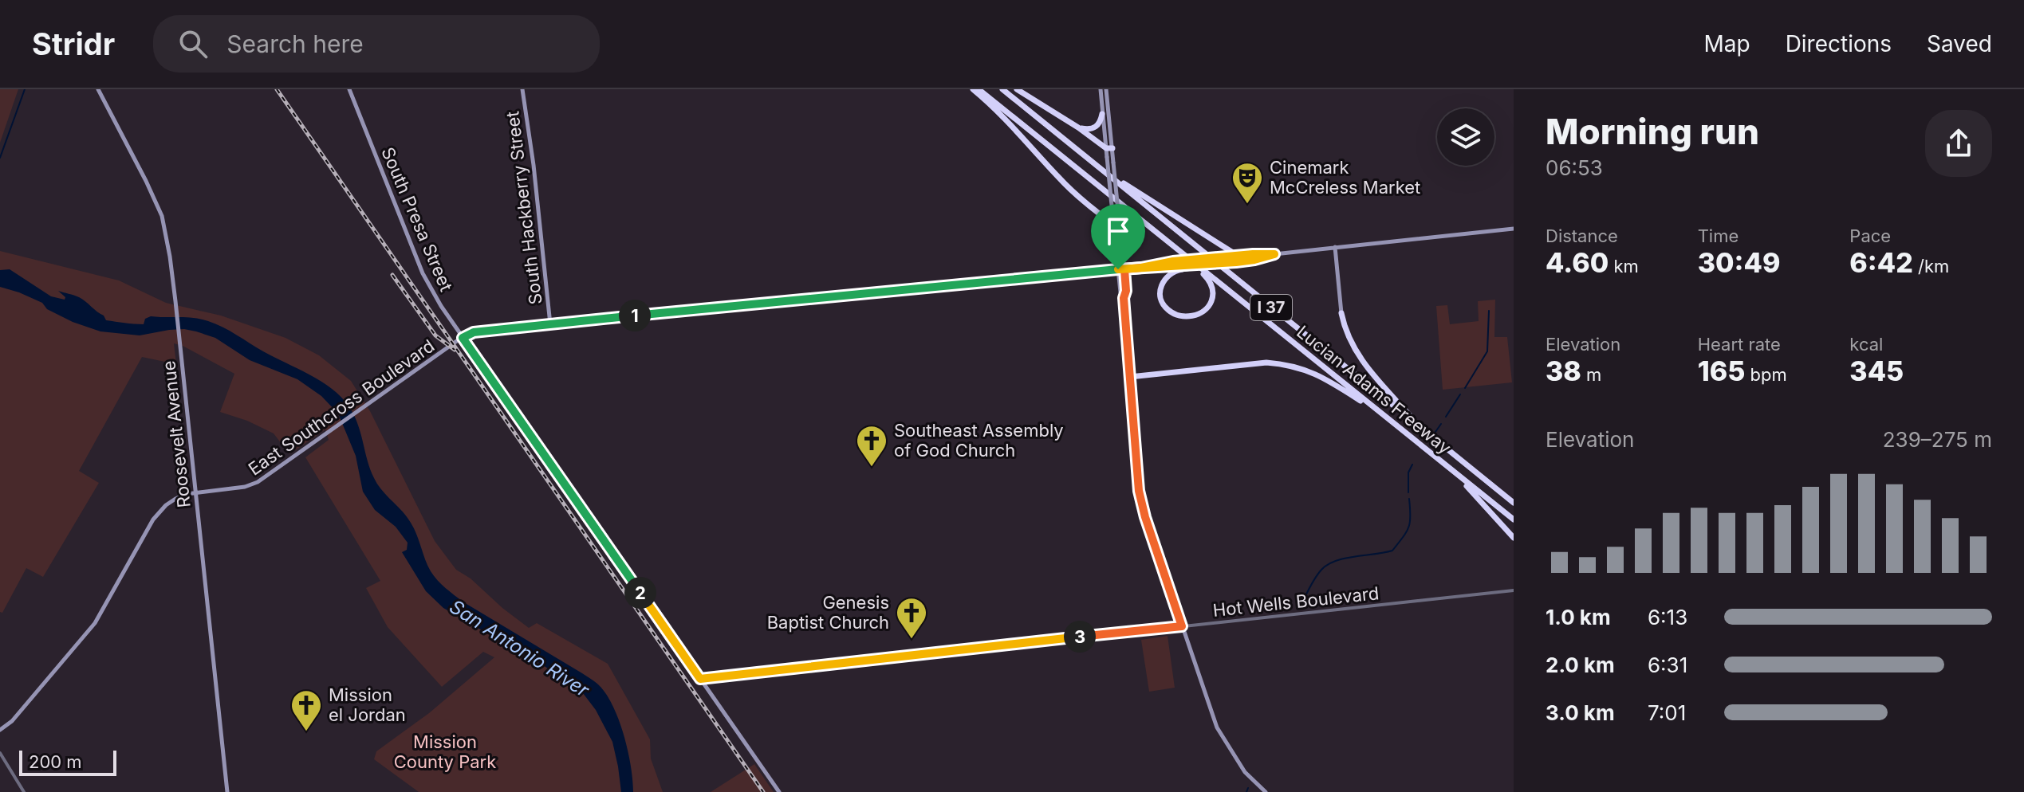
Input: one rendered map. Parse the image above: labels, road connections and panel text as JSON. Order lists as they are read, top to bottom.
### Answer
{
  "streets": {
    "highway": ["I 37", "Lucian Adams Freeway"],
    "main road": [
      "South Hackberry Street",
      "South Presa Street",
      "East Southcross Boulevard",
      "Roosevelt Avenue"
    ],
    "street": ["Hot Wells Boulevard"]
  },
  "crossings": [
    ["South Hackberry Street", "East Southcross Boulevard"],
    ["South Presa Street", "East Southcross Boulevard"],
    ["South Presa Street", "Hot Wells Boulevard"],
    ["East Southcross Boulevard", "Roosevelt Avenue"]
  ],
  "water": ["San Antonio River"],
  "parks": ["Mission County Park"],
  "places": {
    "theatre": ["Cinemark McCreless Market"],
    "church": ["Southeast Assembly of God Church", "Genesis Baptist Church", "Mission el Jordan"]
  },
  "scale_bar": "200 m",
  "page": {
    "header": "Stridr",
    "search": "Search here",
    "nav": ["Map", "Directions", "Saved"],
    "heading": ["Morning run", "06:53"],
    "stats": [
      ["Distance", "4.60 km"],
      ["Time", "30:49"],
      ["Pace", "6:42 /km"],
      ["Elevation", "38 m"],
      ["Heart rate", "165 bpm"],
      ["kcal", "345"]
    ],
    "pins": ["1", "2", "3"],
    "chart": ["Elevation", "239–275 m"],
    "list": [
      {
        "name": "1.0 km",
        "note": "6:13"
      },
      {
        "name": "2.0 km",
        "note": "6:31"
      },
      {
        "name": "3.0 km",
        "note": "7:01"
      }
    ],
    "scale": "200 m"
  }
}
